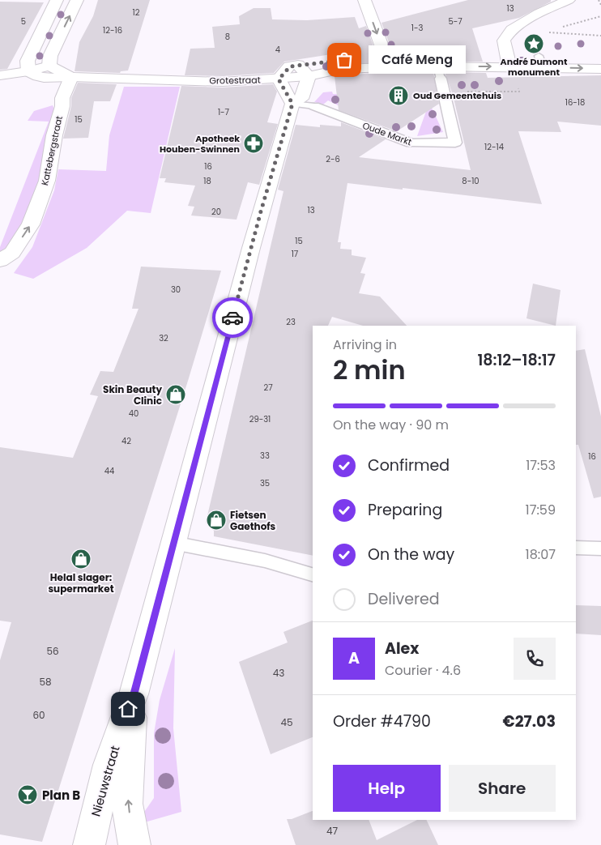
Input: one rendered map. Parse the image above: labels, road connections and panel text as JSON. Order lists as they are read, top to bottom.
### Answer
{
  "streets": {
    "street": [
      "Grotestraat",
      "Oude Markt",
      "Kattebergstraat",
      "Nieuwstraat"
    ]
  },
  "crossings": [
    ["Grotestraat", "Kattebergstraat"],
    ["Grotestraat", "Nieuwstraat"],
    ["Oude Markt", "Nieuwstraat"]
  ],
  "one_way": ["Kattebergstraat"],
  "places": {
    "place": ["André Dumont monument"],
    "other": ["Café Meng"],
    "building": ["Oud Gemeentehuis"],
    "pharmacy": ["Apotheek Houben-Swinnen"],
    "shop": ["Skin Beauty Clinic", "Fietsen Gaethofs", "Helal slager: supermarket"],
    "bar": ["Plan B"]
  },
  "house_numbers": [
    "13",
    "12",
    "5",
    "5-7",
    "1-3",
    "12-16",
    "8",
    "4",
    "16-18",
    "1-7",
    "15",
    "12-14",
    "2-6",
    "16",
    "18",
    "8-10",
    "13",
    "20",
    "15",
    "17",
    "30",
    "23",
    "32",
    "27",
    "40",
    "29-31",
    "42",
    "33",
    "16",
    "44",
    "35",
    "56",
    "43",
    "58",
    "60",
    "45",
    "47"
  ],
  "page": {
    "bubble": "Café Meng",
    "heading": ["2 min", "Arriving in", "18:12–18:17"],
    "panel": [
      "Alex",
      "Courier · 4.6",
      "Order #4790",
      "€27.03"
    ],
    "bar": "On the way · 90 m",
    "list": [
      ["Confirmed", "17:53"],
      ["Preparing", "17:59"],
      ["On the way", "18:07"],
      "Delivered"
    ],
    "round": "A",
    "buttons": ["Help", "Share"]
  }
}
